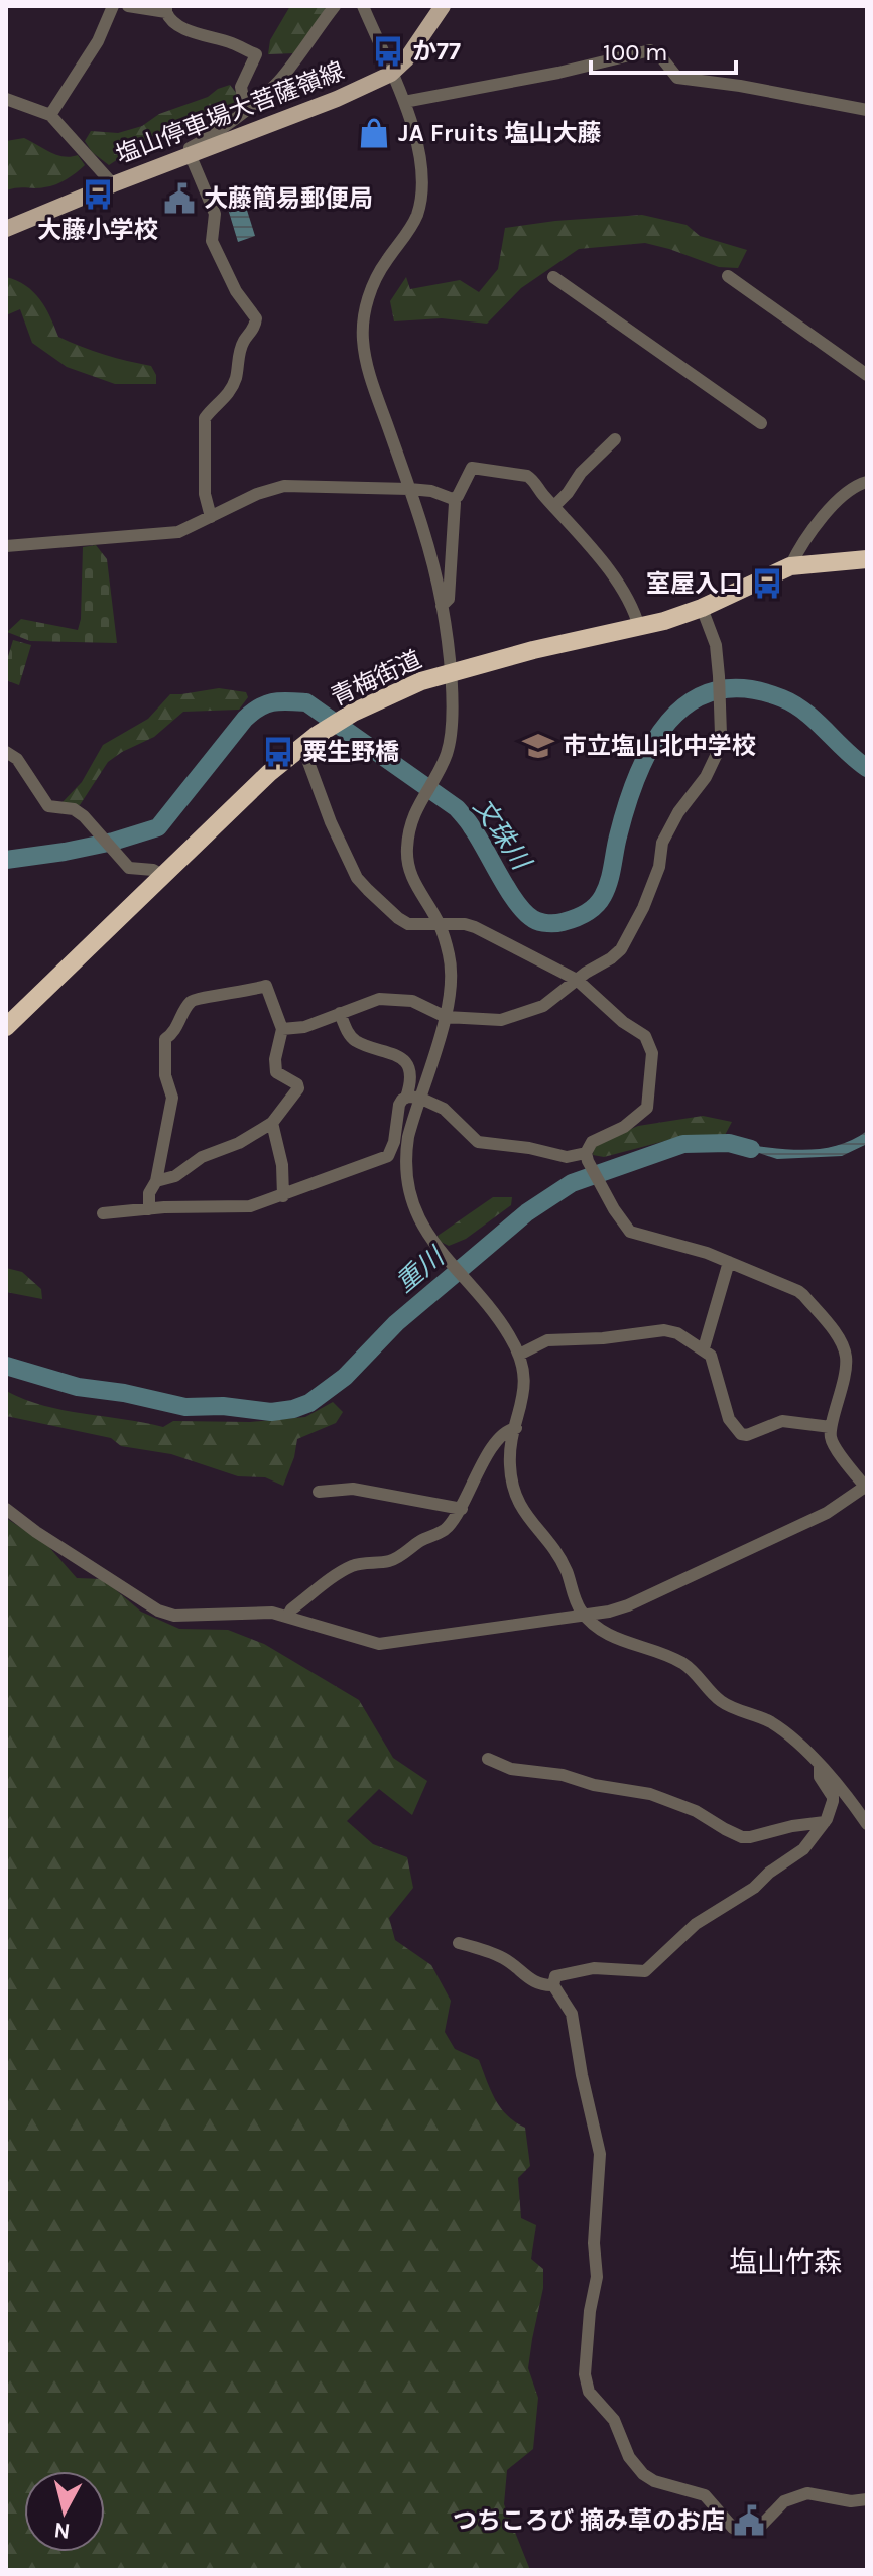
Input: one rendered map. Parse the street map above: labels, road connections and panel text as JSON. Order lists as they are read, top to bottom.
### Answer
{
  "streets": {
    "highway": ["青梅街道"],
    "main road": ["塩山停車場大菩薩嶺線"]
  },
  "districts": ["塩山竹森"],
  "water": ["文珠川", "重川"],
  "places": {
    "bus stop": [
      "か77",
      "大藤小学校",
      "室屋入口",
      "粟生野橋"
    ],
    "shop": ["JA Fruits 塩山大藤"],
    "public building": ["大藤簡易郵便局", "つちころび 摘み草のお店"],
    "school or university": ["市立塩山北中学校"]
  },
  "scale_bar": "100 m",
  "north": "bottom"
}
